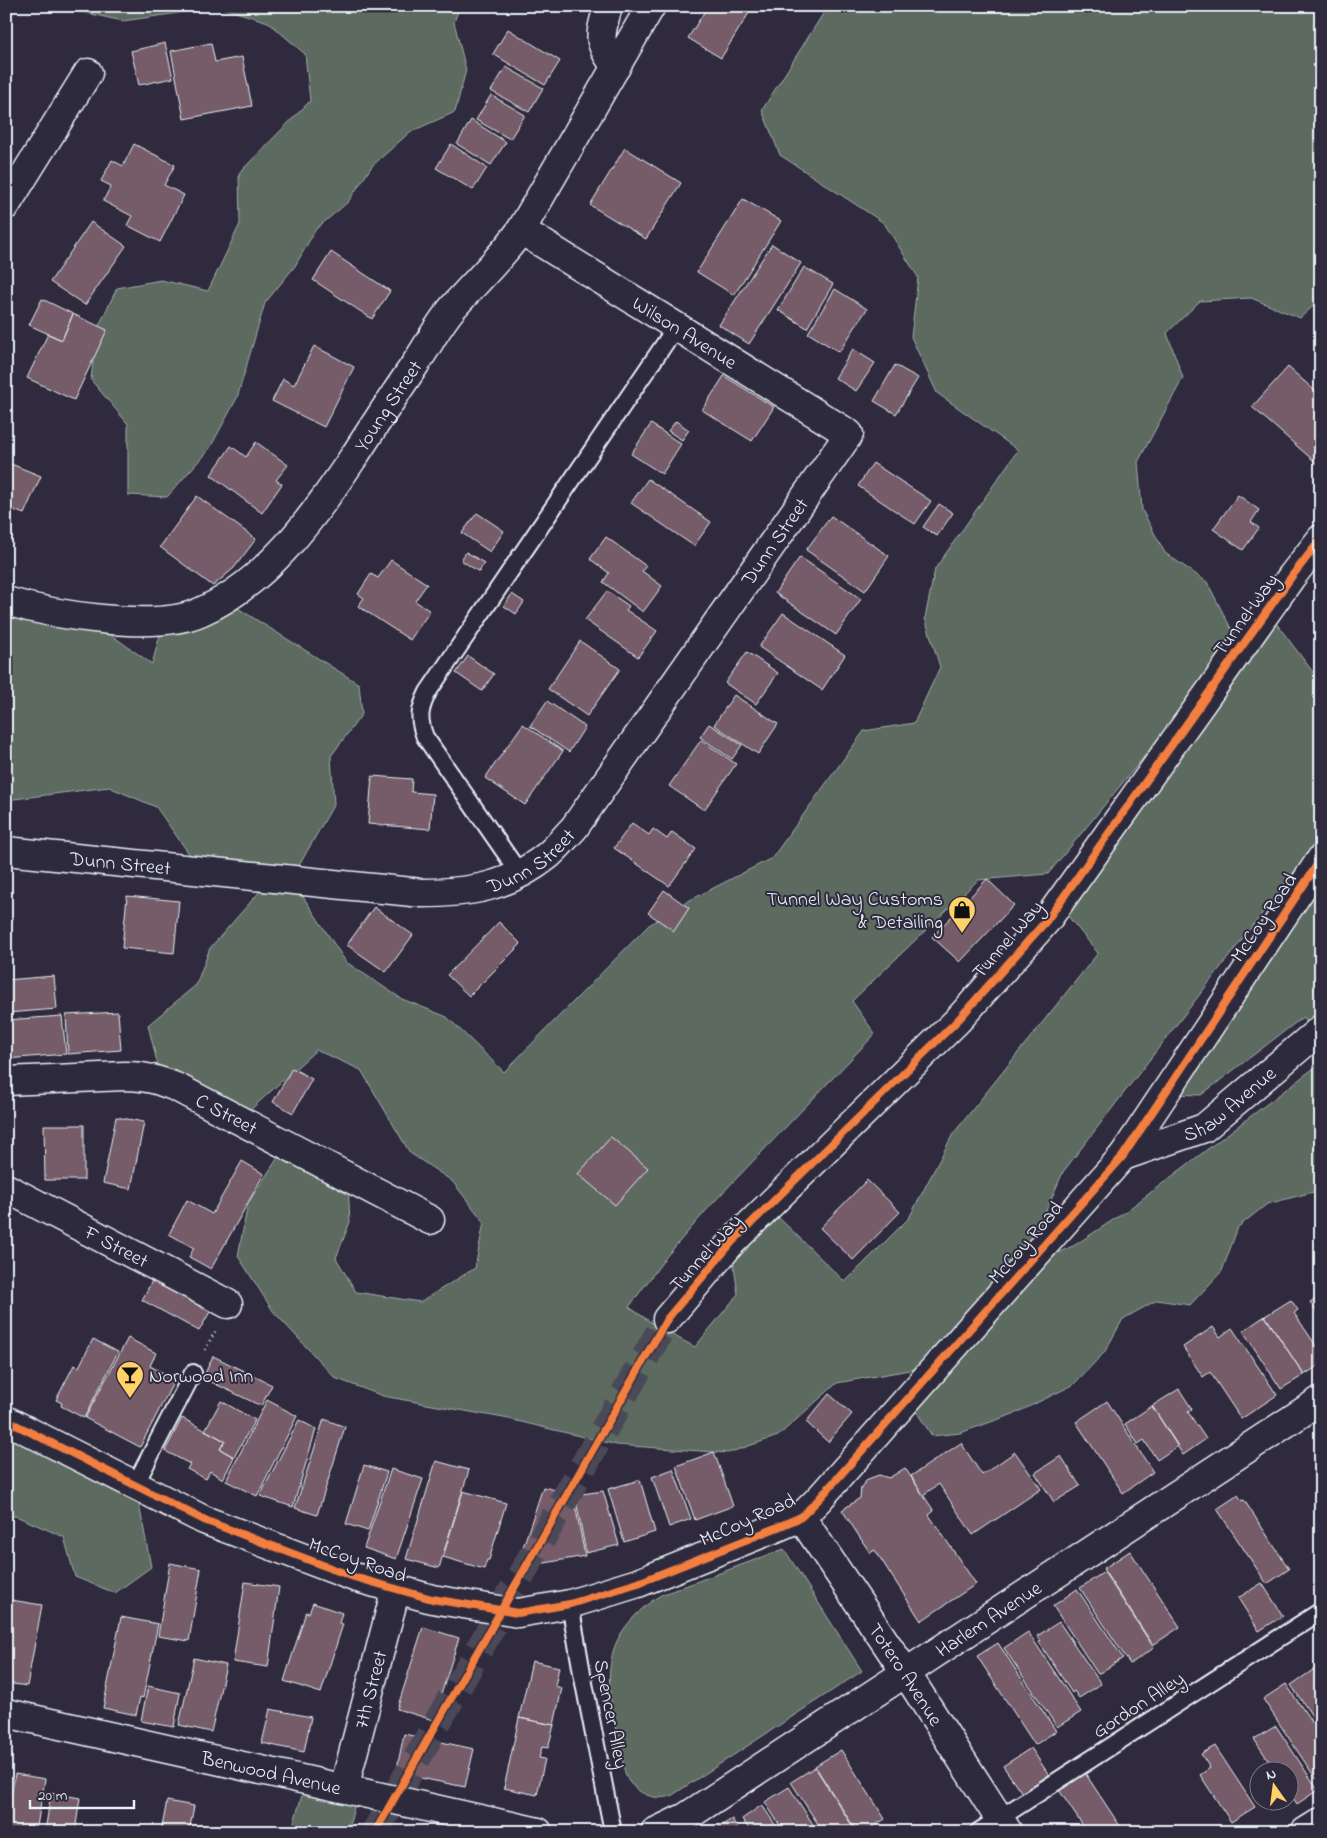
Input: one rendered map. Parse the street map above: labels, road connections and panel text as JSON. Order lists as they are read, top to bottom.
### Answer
{
  "streets": {
    "street": [
      "Wilson Avenue",
      "Young Street",
      "Dunn Street",
      "Tunnel Way",
      "McCoy Road",
      "Shaw Avenue",
      "C Street",
      "F Street",
      "Harlem Avenue",
      "Totero Avenue",
      "7th Street",
      "Benwood Avenue"
    ],
    "lane": ["Gordon Alley", "Spencer Alley"]
  },
  "crossings": [
    ["Wilson Avenue", "Young Street"],
    ["Wilson Avenue", "Dunn Street"],
    ["McCoy Road", "Shaw Avenue"],
    ["McCoy Road", "Totero Avenue"],
    ["McCoy Road", "7th Street"],
    ["McCoy Road", "Spencer Alley"],
    ["Harlem Avenue", "Totero Avenue"],
    ["Totero Avenue", "Gordon Alley"],
    ["7th Street", "Benwood Avenue"]
  ],
  "places": {
    "shop": ["Tunnel Way Customs & Detailing"],
    "bar": ["Norwood Inn"]
  },
  "scale_bar": "20 m",
  "north": "top"
}
